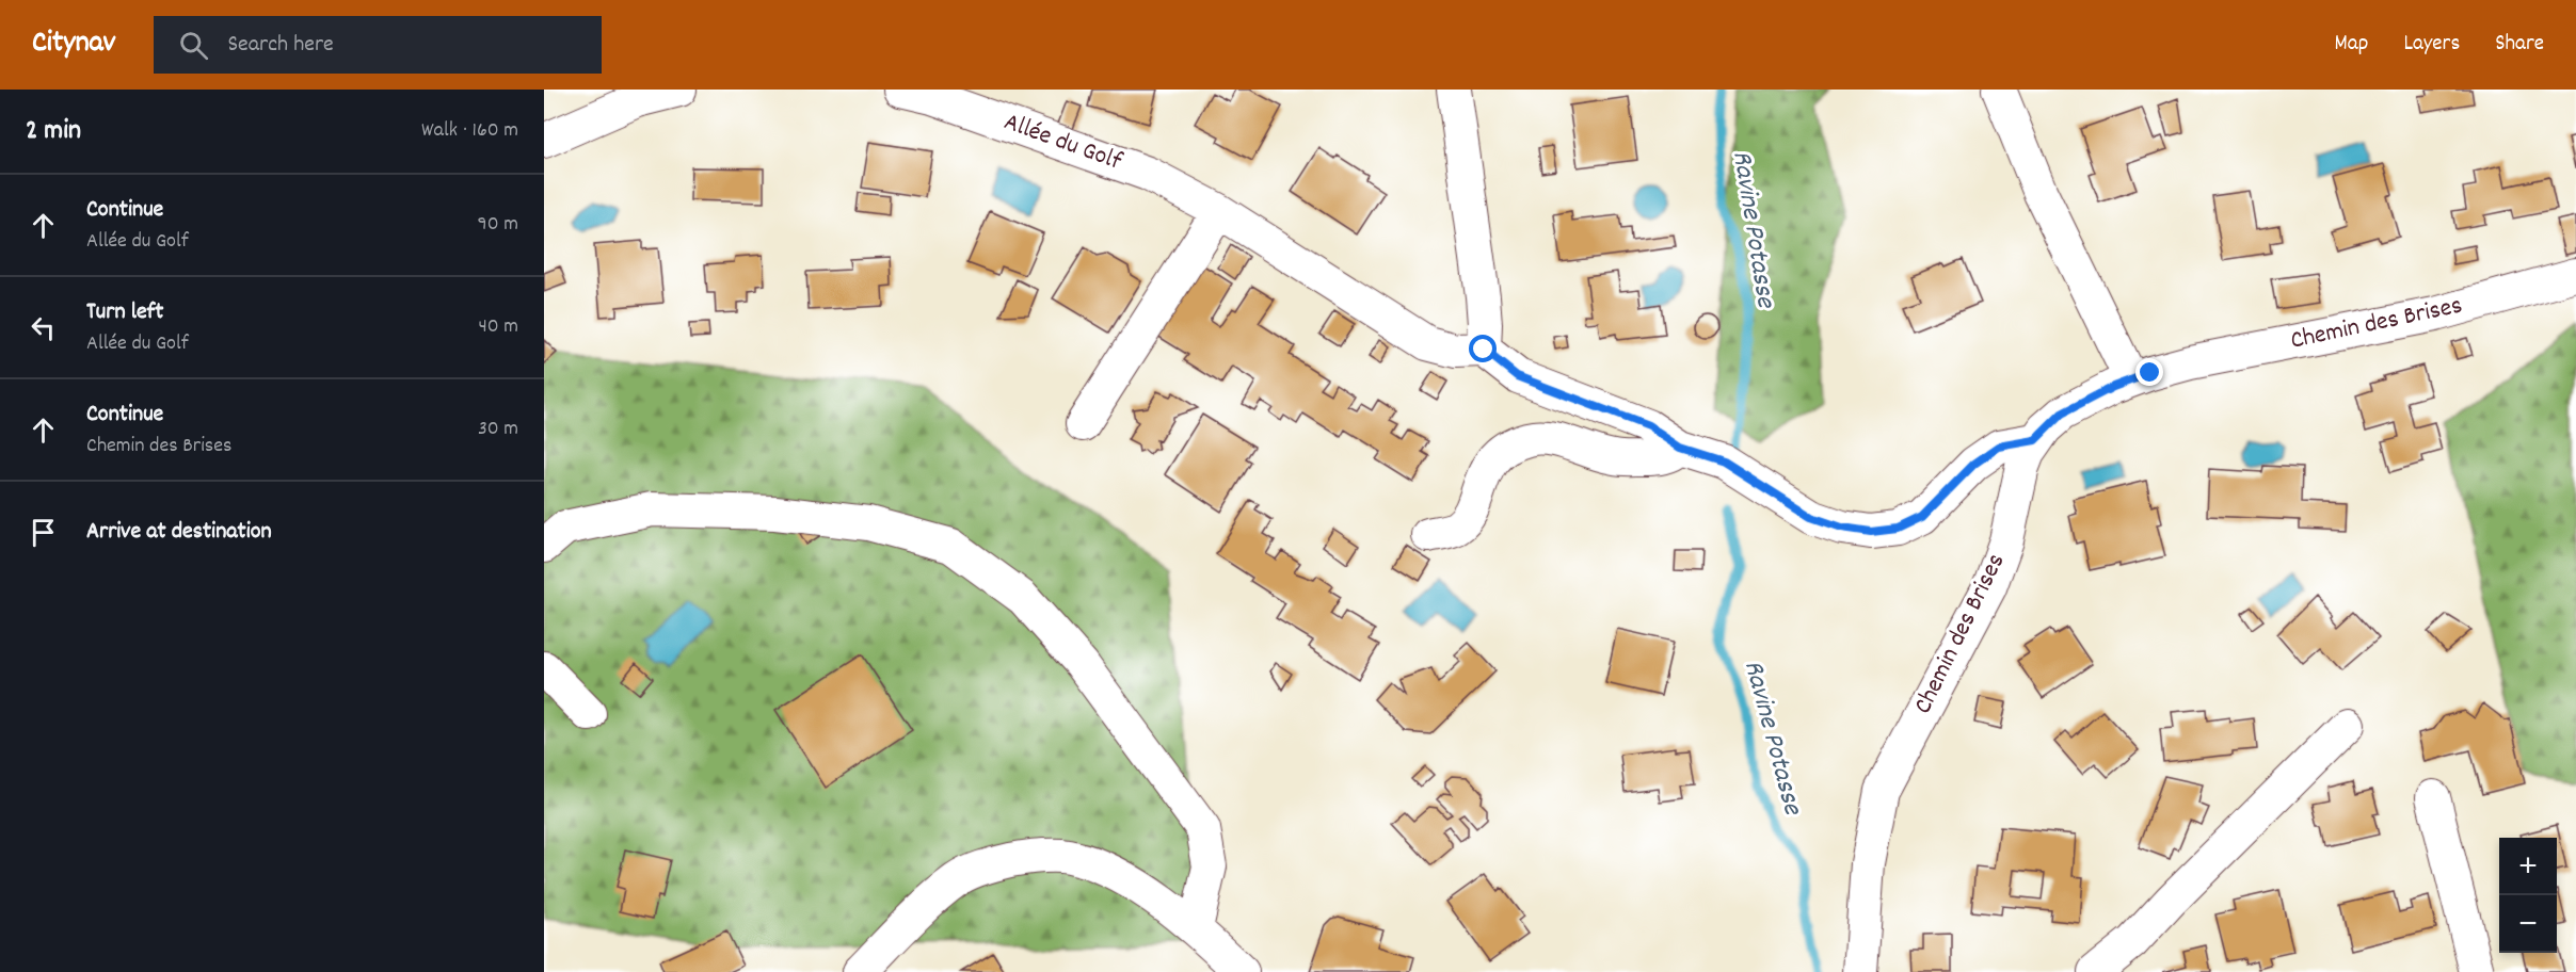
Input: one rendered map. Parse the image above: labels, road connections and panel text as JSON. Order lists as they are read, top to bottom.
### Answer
{
  "streets": {
    "street": ["Allée du Golf", "Chemin des Brises"]
  },
  "water": ["Ravine Potasse"],
  "page": {
    "header": "Citynav",
    "search": "Search here",
    "nav": ["Map", "Layers", "Share"],
    "heading": ["2 min", "Walk · 160 m"],
    "list": [
      ["Continue", "Allée du Golf", "90 m"],
      ["Turn left", "Allée du Golf", "40 m"],
      ["Continue", "Chemin des Brises", "30 m"],
      "Arrive at destination"
    ],
    "map_buttons": ["+", "−"]
  }
}
